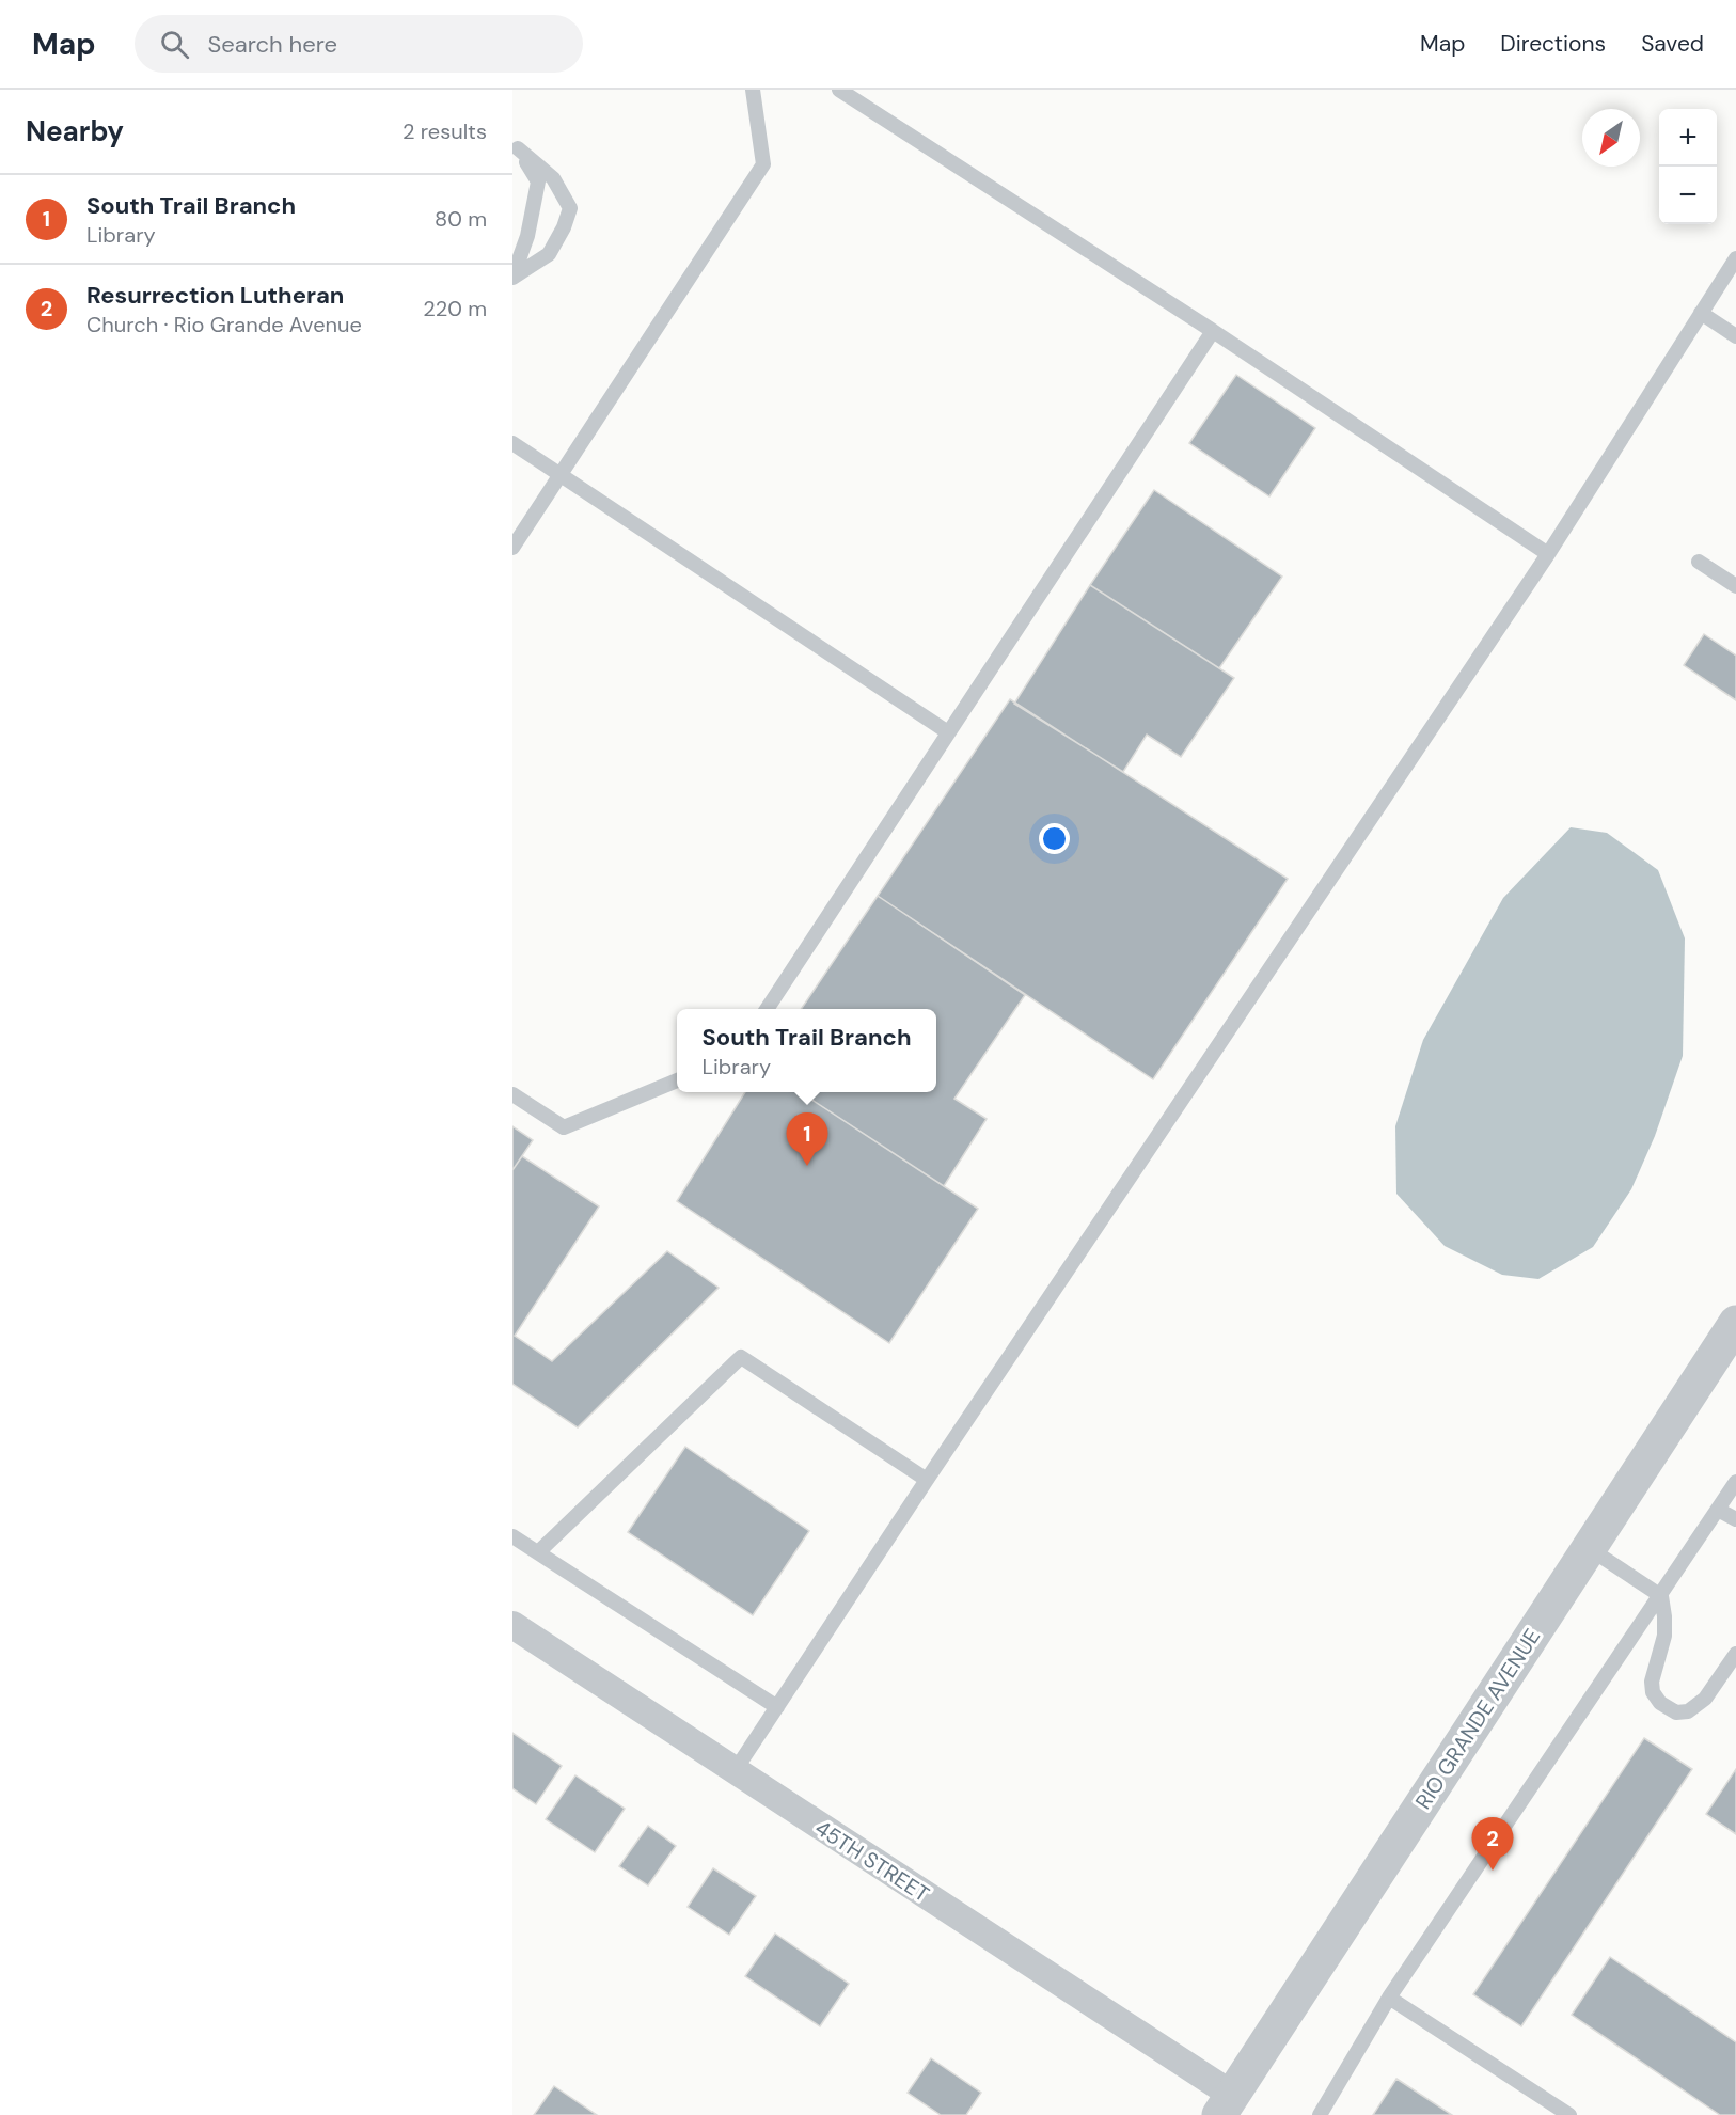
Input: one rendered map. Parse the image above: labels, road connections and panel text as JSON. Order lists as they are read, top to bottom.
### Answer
{
  "streets": {
    "street": ["RIO GRANDE AVENUE", "45TH STREET"]
  },
  "crossings": [
    ["RIO GRANDE AVENUE", "45TH STREET"]
  ],
  "north": "bottom left",
  "page": {
    "header": "Map",
    "search": "Search here",
    "nav": ["Map", "Directions", "Saved"],
    "heading": ["Nearby", "2 results"],
    "map_buttons": ["+", "−"],
    "list": [
      {
        "mark": "1",
        "name": "South Trail Branch",
        "note": "Library",
        "value": "80 m"
      },
      {
        "mark": "2",
        "name": "Resurrection Lutheran",
        "note": "Church · Rio Grande Avenue",
        "value": "220 m"
      }
    ],
    "popup": ["South Trail Branch", "Library"],
    "pins": ["1", "2"]
  }
}
